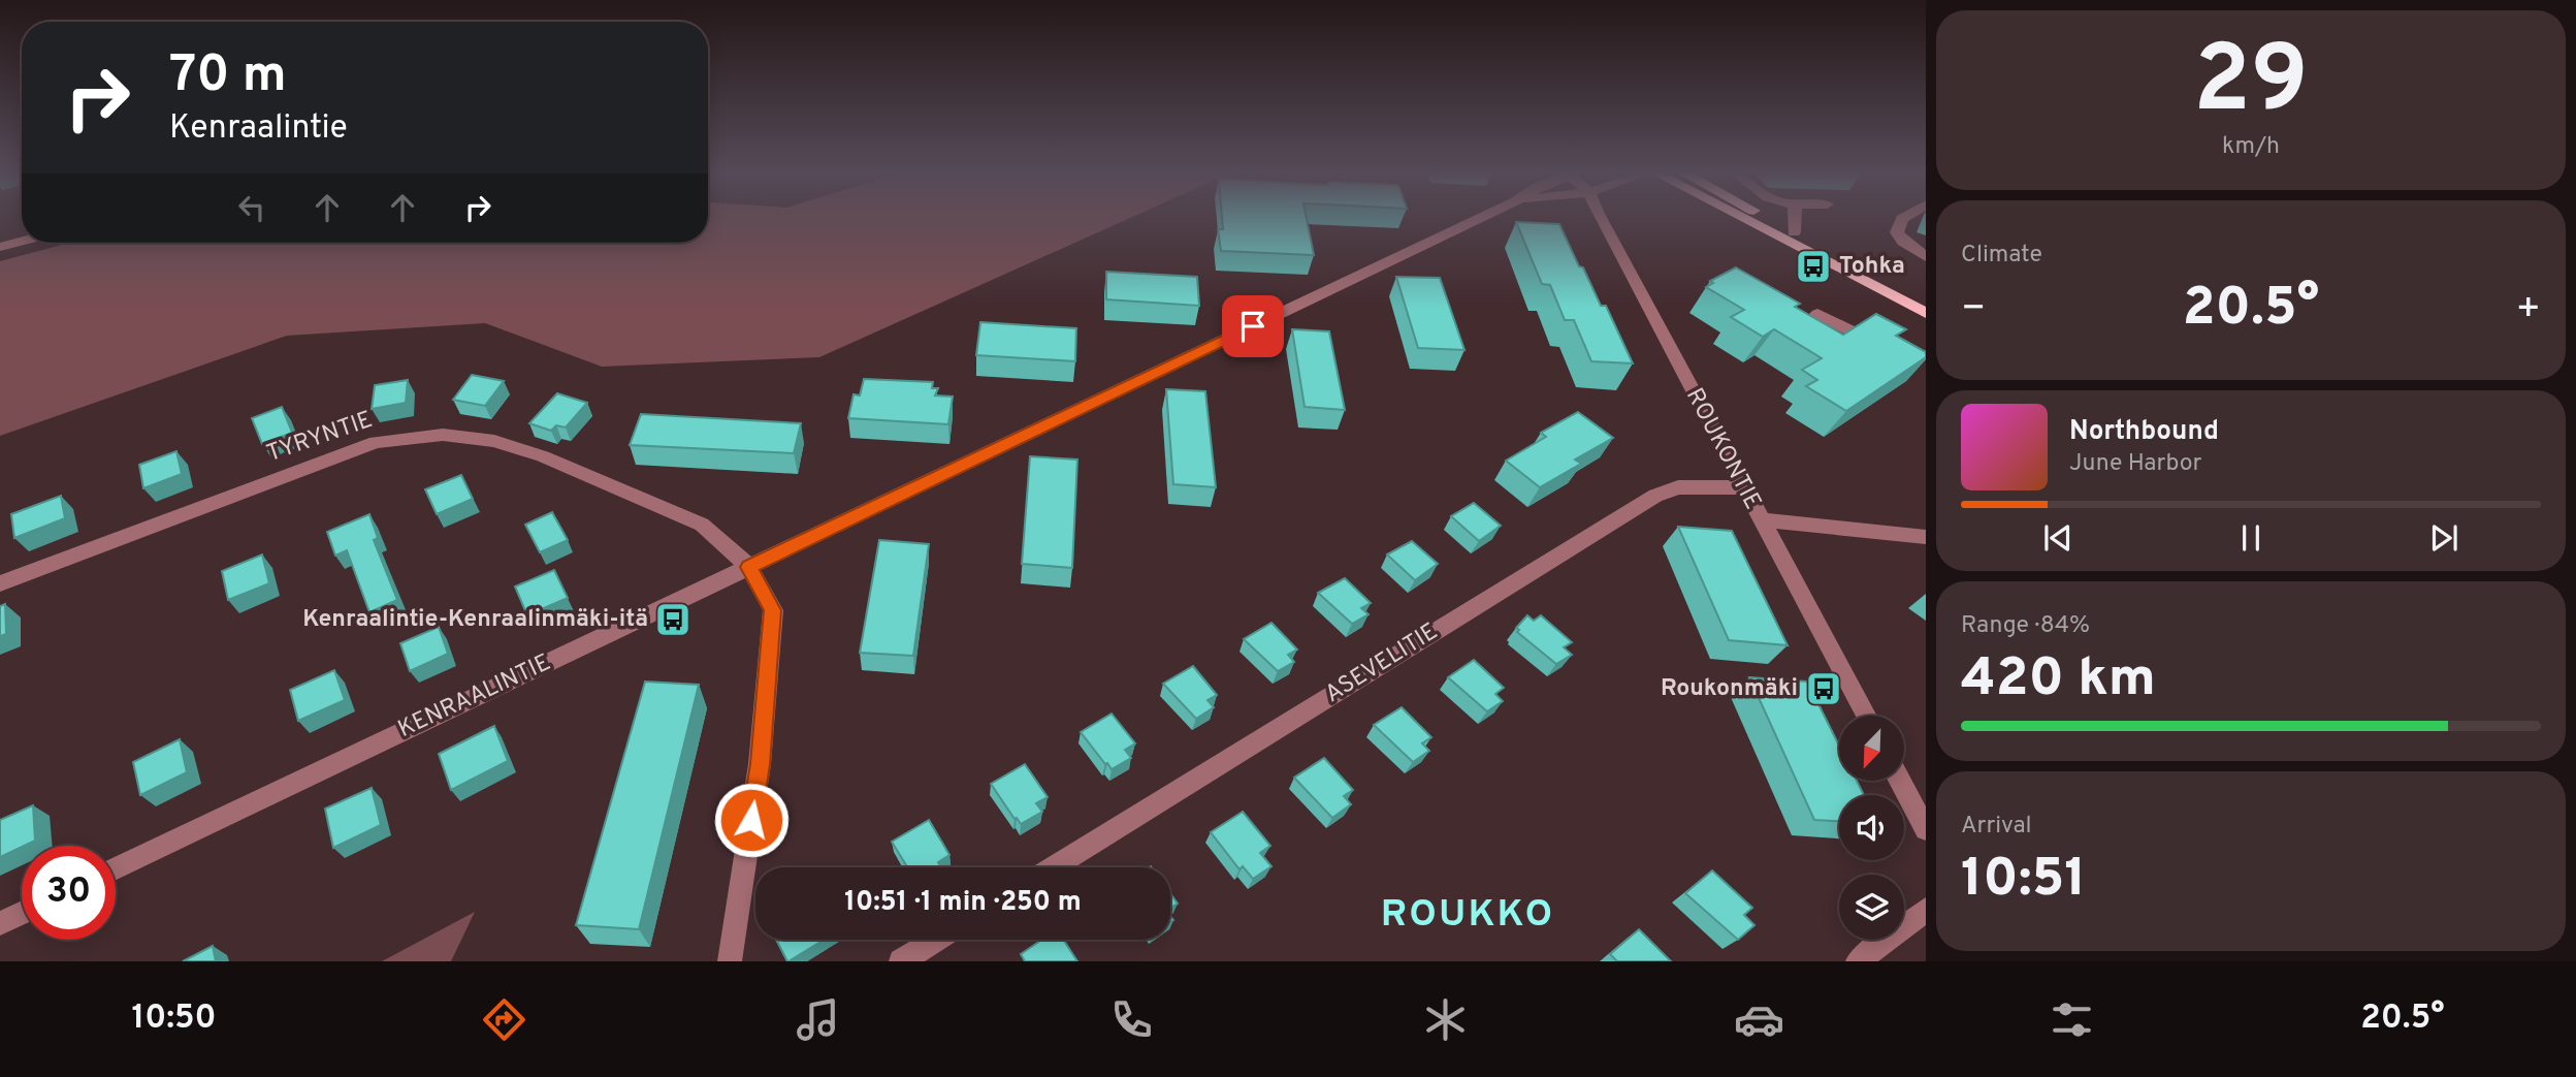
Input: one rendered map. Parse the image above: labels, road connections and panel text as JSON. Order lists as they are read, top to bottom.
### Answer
{
  "streets": {
    "street": [
      "TYRYNTIE",
      "ROUKONTIE",
      "ASEVELITIE",
      "KENRAALINTIE"
    ]
  },
  "crossings": [
    ["TYRYNTIE", "KENRAALINTIE"],
    ["ROUKONTIE", "ASEVELITIE"]
  ],
  "districts": ["ROUKKO"],
  "places": {
    "bus stop": ["Tohka", "Kenraalintie-Kenraalinmäki-itä", "Roukonmäki"]
  },
  "north": "bottom left",
  "page": {
    "tile": [
      ["29", "km/h"],
      "Climate",
      ["Range · 84%", "420 km"],
      ["Arrival", "10:51"]
    ],
    "turn": ["70 m", "Kenraalintie"],
    "heat": ["−", "20.5°", "+"],
    "song": ["Northbound", "June Harbor"],
    "limit": "30",
    "trip": "10:51 · 1 min · 250 m",
    "tabs": ["10:50", "20.5°"]
  }
}
